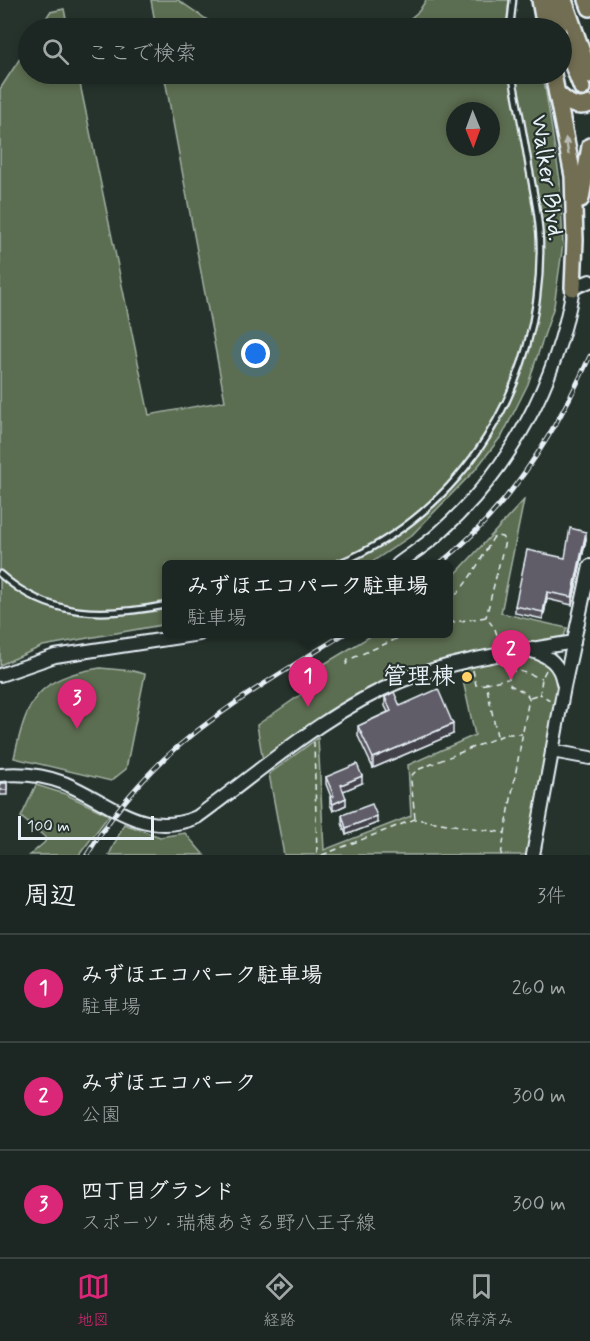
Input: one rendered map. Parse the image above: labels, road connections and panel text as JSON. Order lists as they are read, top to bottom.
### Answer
{
  "streets": {
    "lane": ["Walker Blvd."]
  },
  "places": ["管理棟"],
  "scale_bar": "100 m",
  "north": "bottom",
  "page": {
    "search": "ここで検索",
    "popup": ["みずほエコパーク駐車場", "駐車場"],
    "pins": ["2", "1", "3"],
    "scale": "100 m",
    "heading": ["周辺", "3件"],
    "list": [
      {
        "mark": "1",
        "name": "みずほエコパーク駐車場",
        "note": "駐車場",
        "value": "260 m"
      },
      {
        "mark": "2",
        "name": "みずほエコパーク",
        "note": "公園",
        "value": "300 m"
      },
      {
        "mark": "3",
        "name": "四丁目グランド",
        "note": "スポーツ · 瑞穂あきる野八王子線",
        "value": "300 m"
      }
    ],
    "nav": ["地図", "経路", "保存済み"]
  }
}
